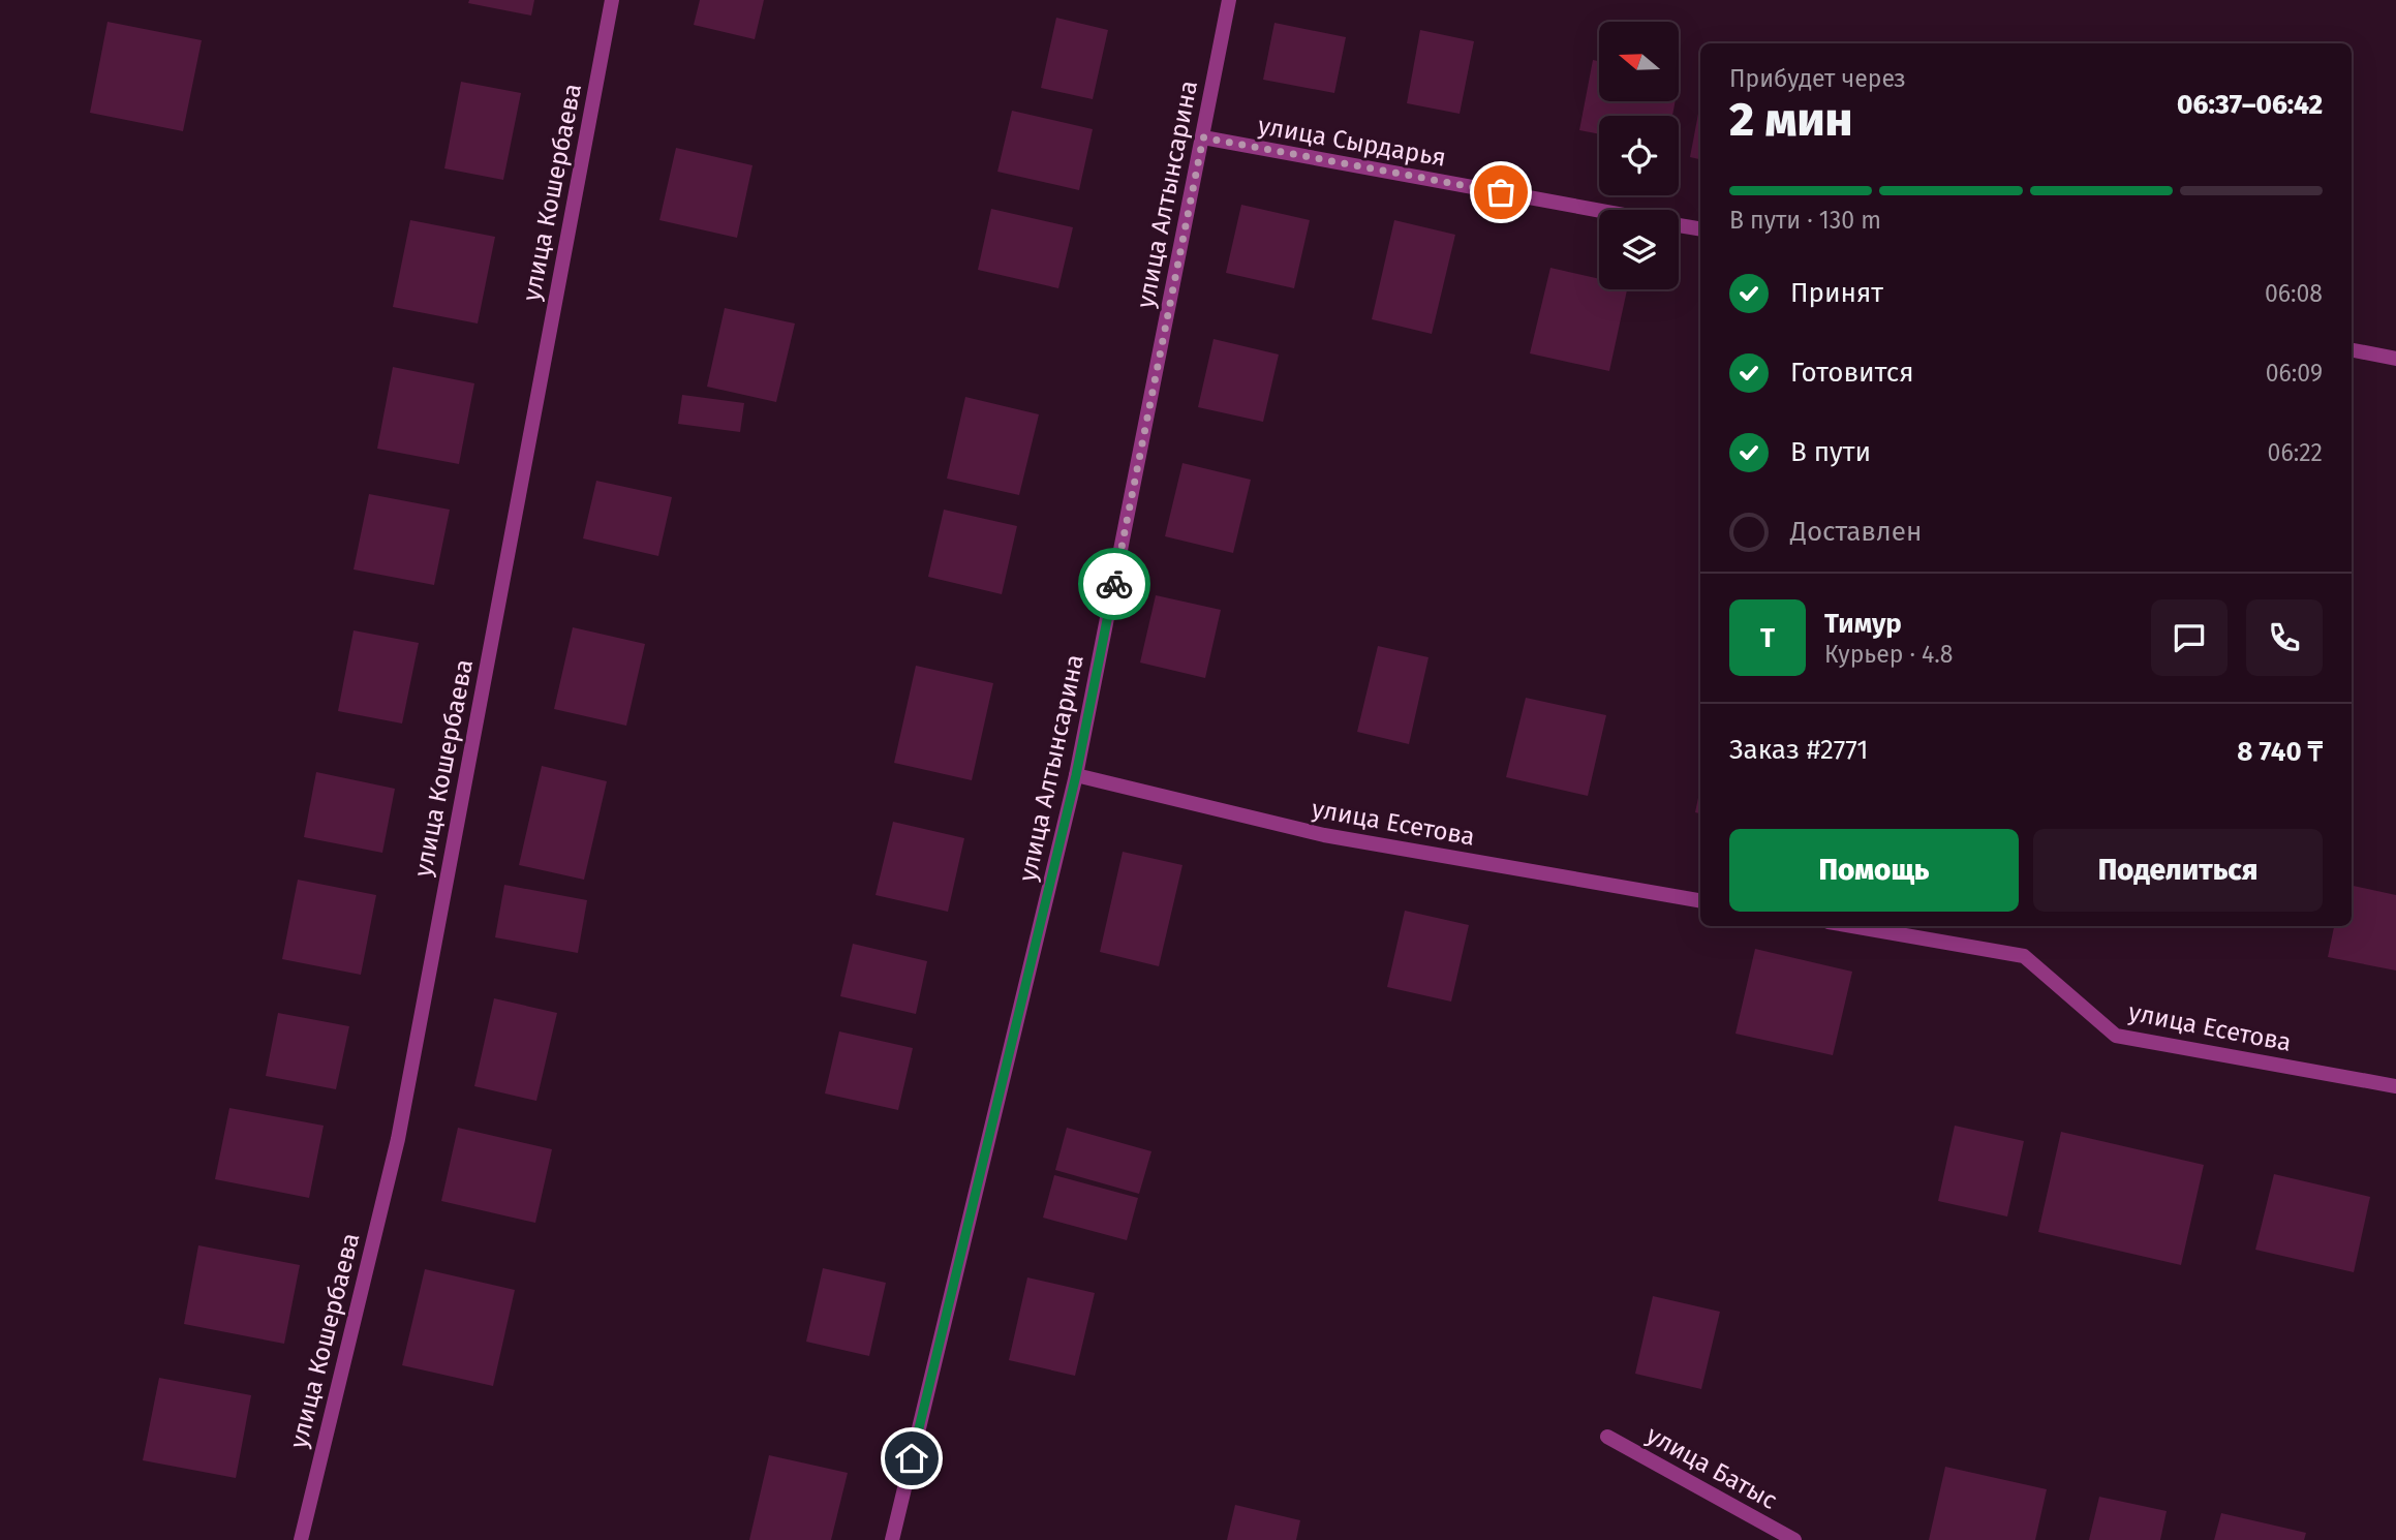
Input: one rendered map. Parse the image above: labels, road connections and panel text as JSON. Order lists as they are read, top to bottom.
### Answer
{
  "streets": {
    "street": [
      "улица Сырдарья",
      "улица Кошербаева",
      "улица Алтынсарина",
      "улица Есетова",
      "улица Батыс"
    ]
  },
  "crossings": [
    ["улица Сырдарья", "улица Алтынсарина"],
    ["улица Алтынсарина", "улица Есетова"]
  ],
  "north": "left",
  "page": {
    "heading": ["2 мин", "Прибудет через", "06:37–06:42"],
    "panel": [
      "Тимур",
      "Курьер · 4.8",
      "Заказ #2771",
      "8 740 ₸"
    ],
    "bar": "В пути · 130 m",
    "list": [
      ["Принят", "06:08"],
      ["Готовится", "06:09"],
      ["В пути", "06:22"],
      "Доставлен"
    ],
    "round": "Т",
    "buttons": ["Помощь", "Поделиться"]
  }
}
